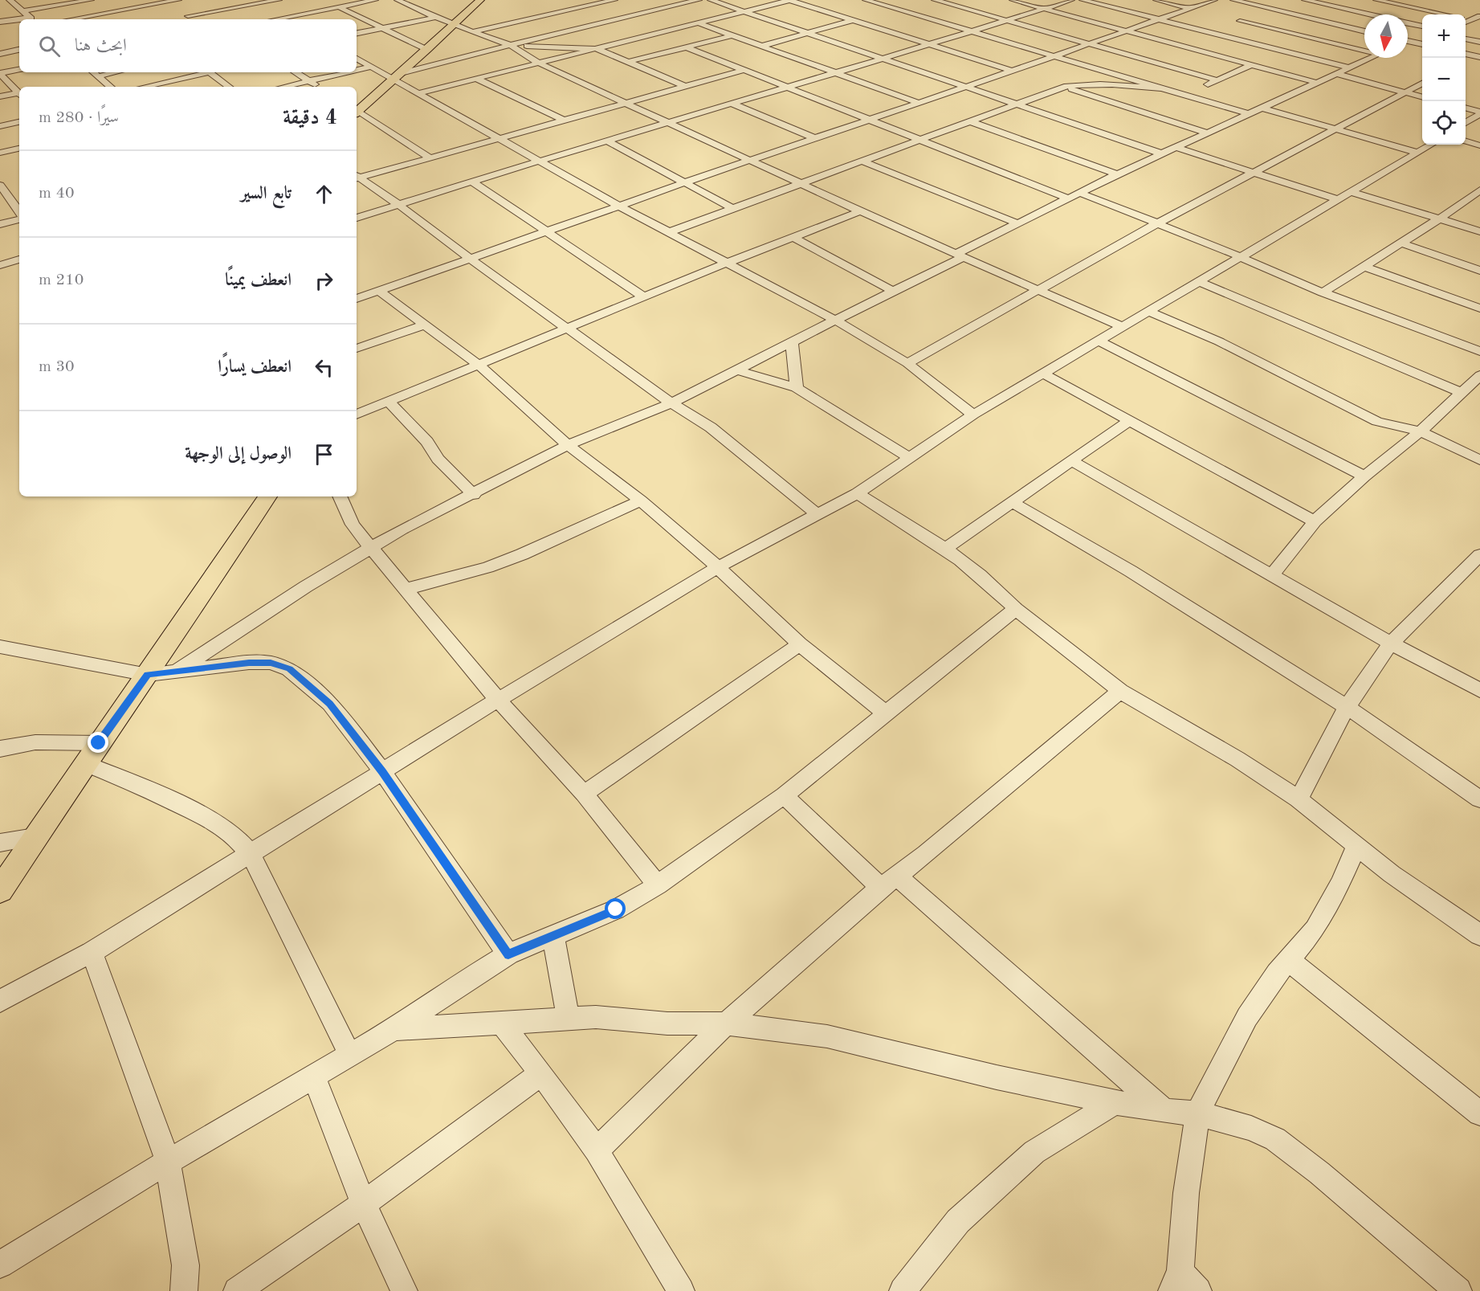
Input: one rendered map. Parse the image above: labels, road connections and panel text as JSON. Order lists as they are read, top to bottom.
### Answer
{
  "north": "bottom",
  "page": {
    "map_buttons": ["+", "−"],
    "search": "ابحث هنا",
    "heading": ["4 دقيقة", "سيرًا · 280 m"],
    "list": [
      ["تابع السير", "40 m"],
      ["انعطف يمينًا", "210 m"],
      ["انعطف يسارًا", "30 m"],
      "الوصول إلى الوجهة"
    ]
  }
}
